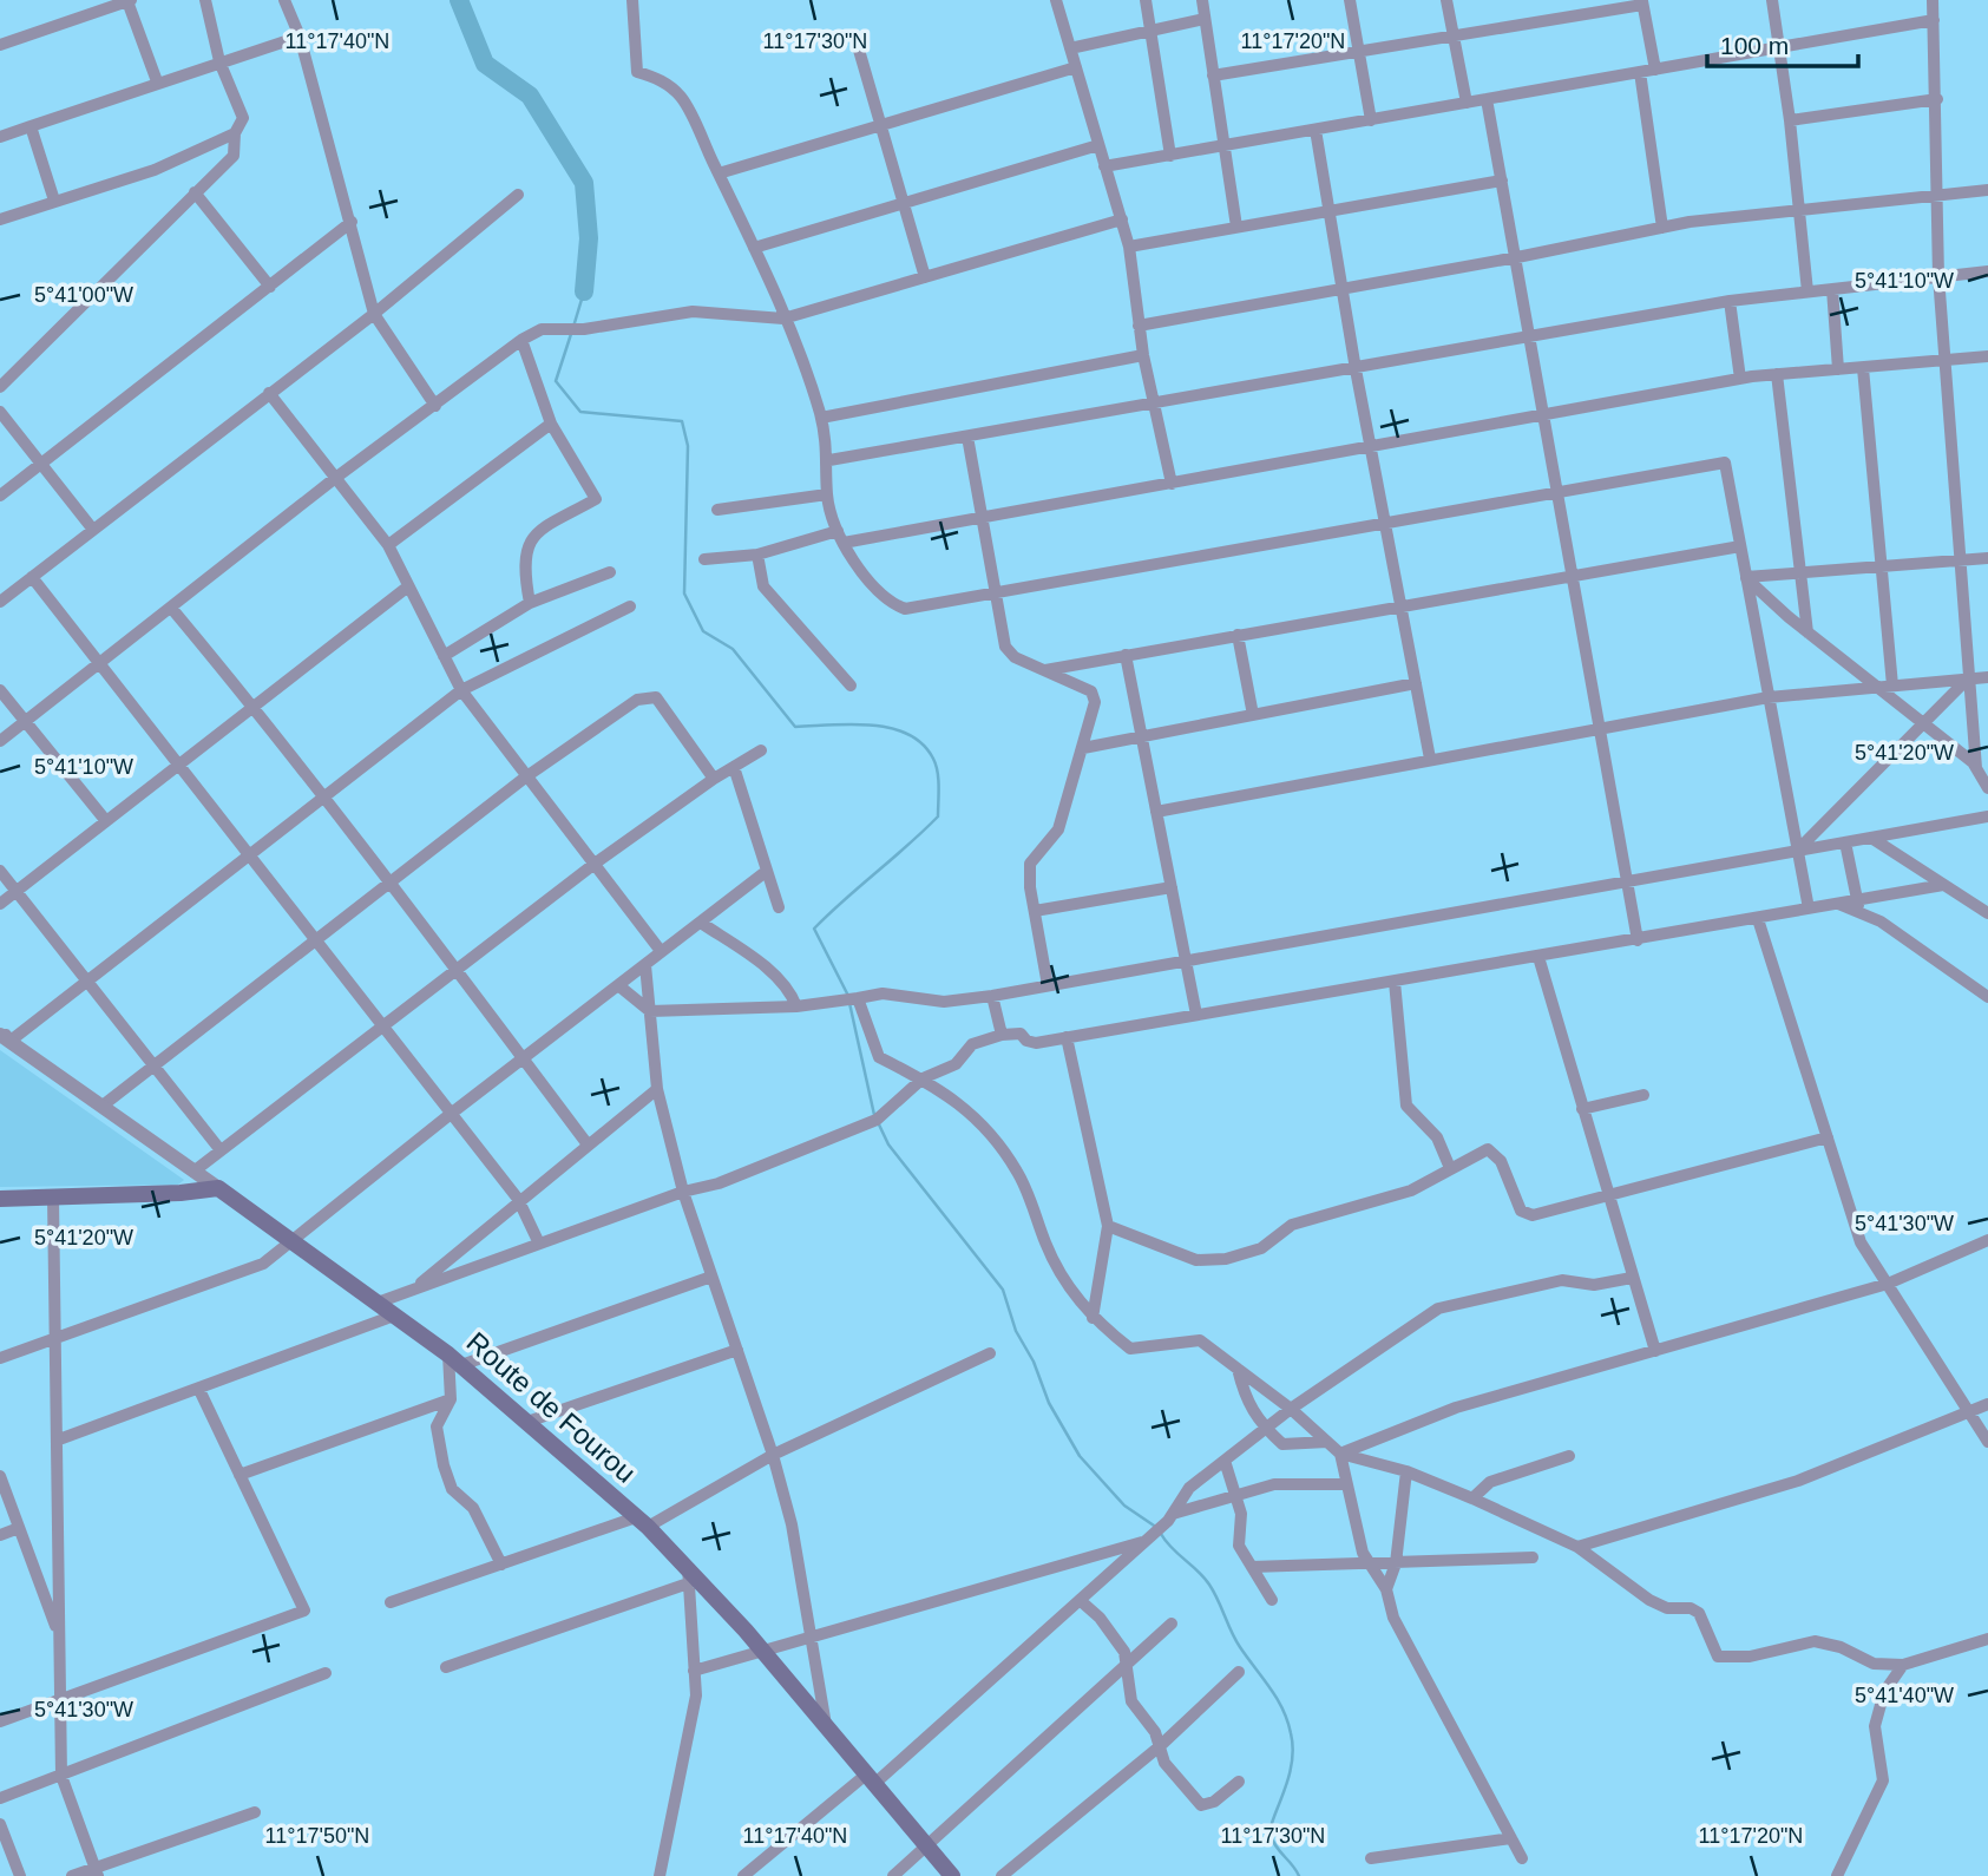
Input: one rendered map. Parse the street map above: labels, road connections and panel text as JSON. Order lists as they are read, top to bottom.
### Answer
{
  "streets": {
    "main road": ["Route de Fourou"]
  },
  "scale_bar": "100 m",
  "coordinates": [
    "11°17'40\"N",
    "11°17'30\"N",
    "11°17'20\"N",
    "5°41'10\"W",
    "5°41'00\"W",
    "5°41'20\"W",
    "5°41'30\"W",
    "5°41'40\"W",
    "11°17'50\"N"
  ]
}
